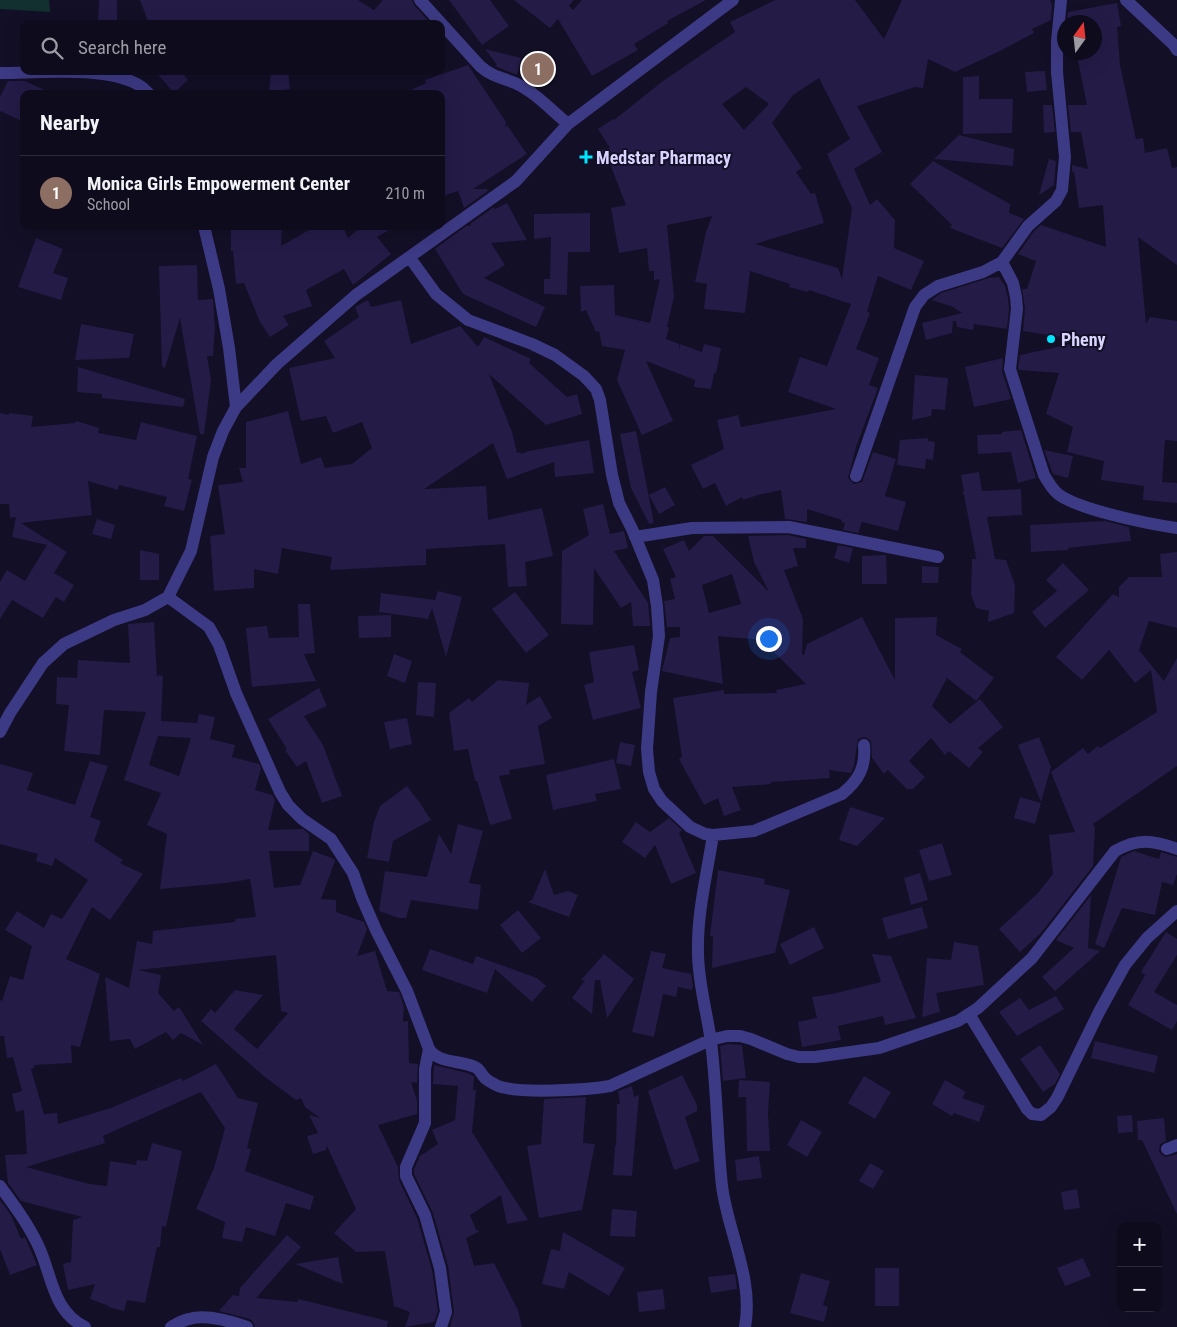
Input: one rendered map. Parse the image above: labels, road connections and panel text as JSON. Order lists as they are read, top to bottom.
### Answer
{
  "places": {
    "health": ["Medstar Pharmacy"],
    "other": ["Pheny"]
  },
  "north": "top",
  "page": {
    "search": "Search here",
    "pins": "1",
    "heading": "Nearby",
    "list": [
      {
        "mark": "1",
        "name": "Monica Girls Empowerment Center",
        "note": "School",
        "value": "210 m"
      }
    ],
    "map_buttons": ["+", "−"]
  }
}
